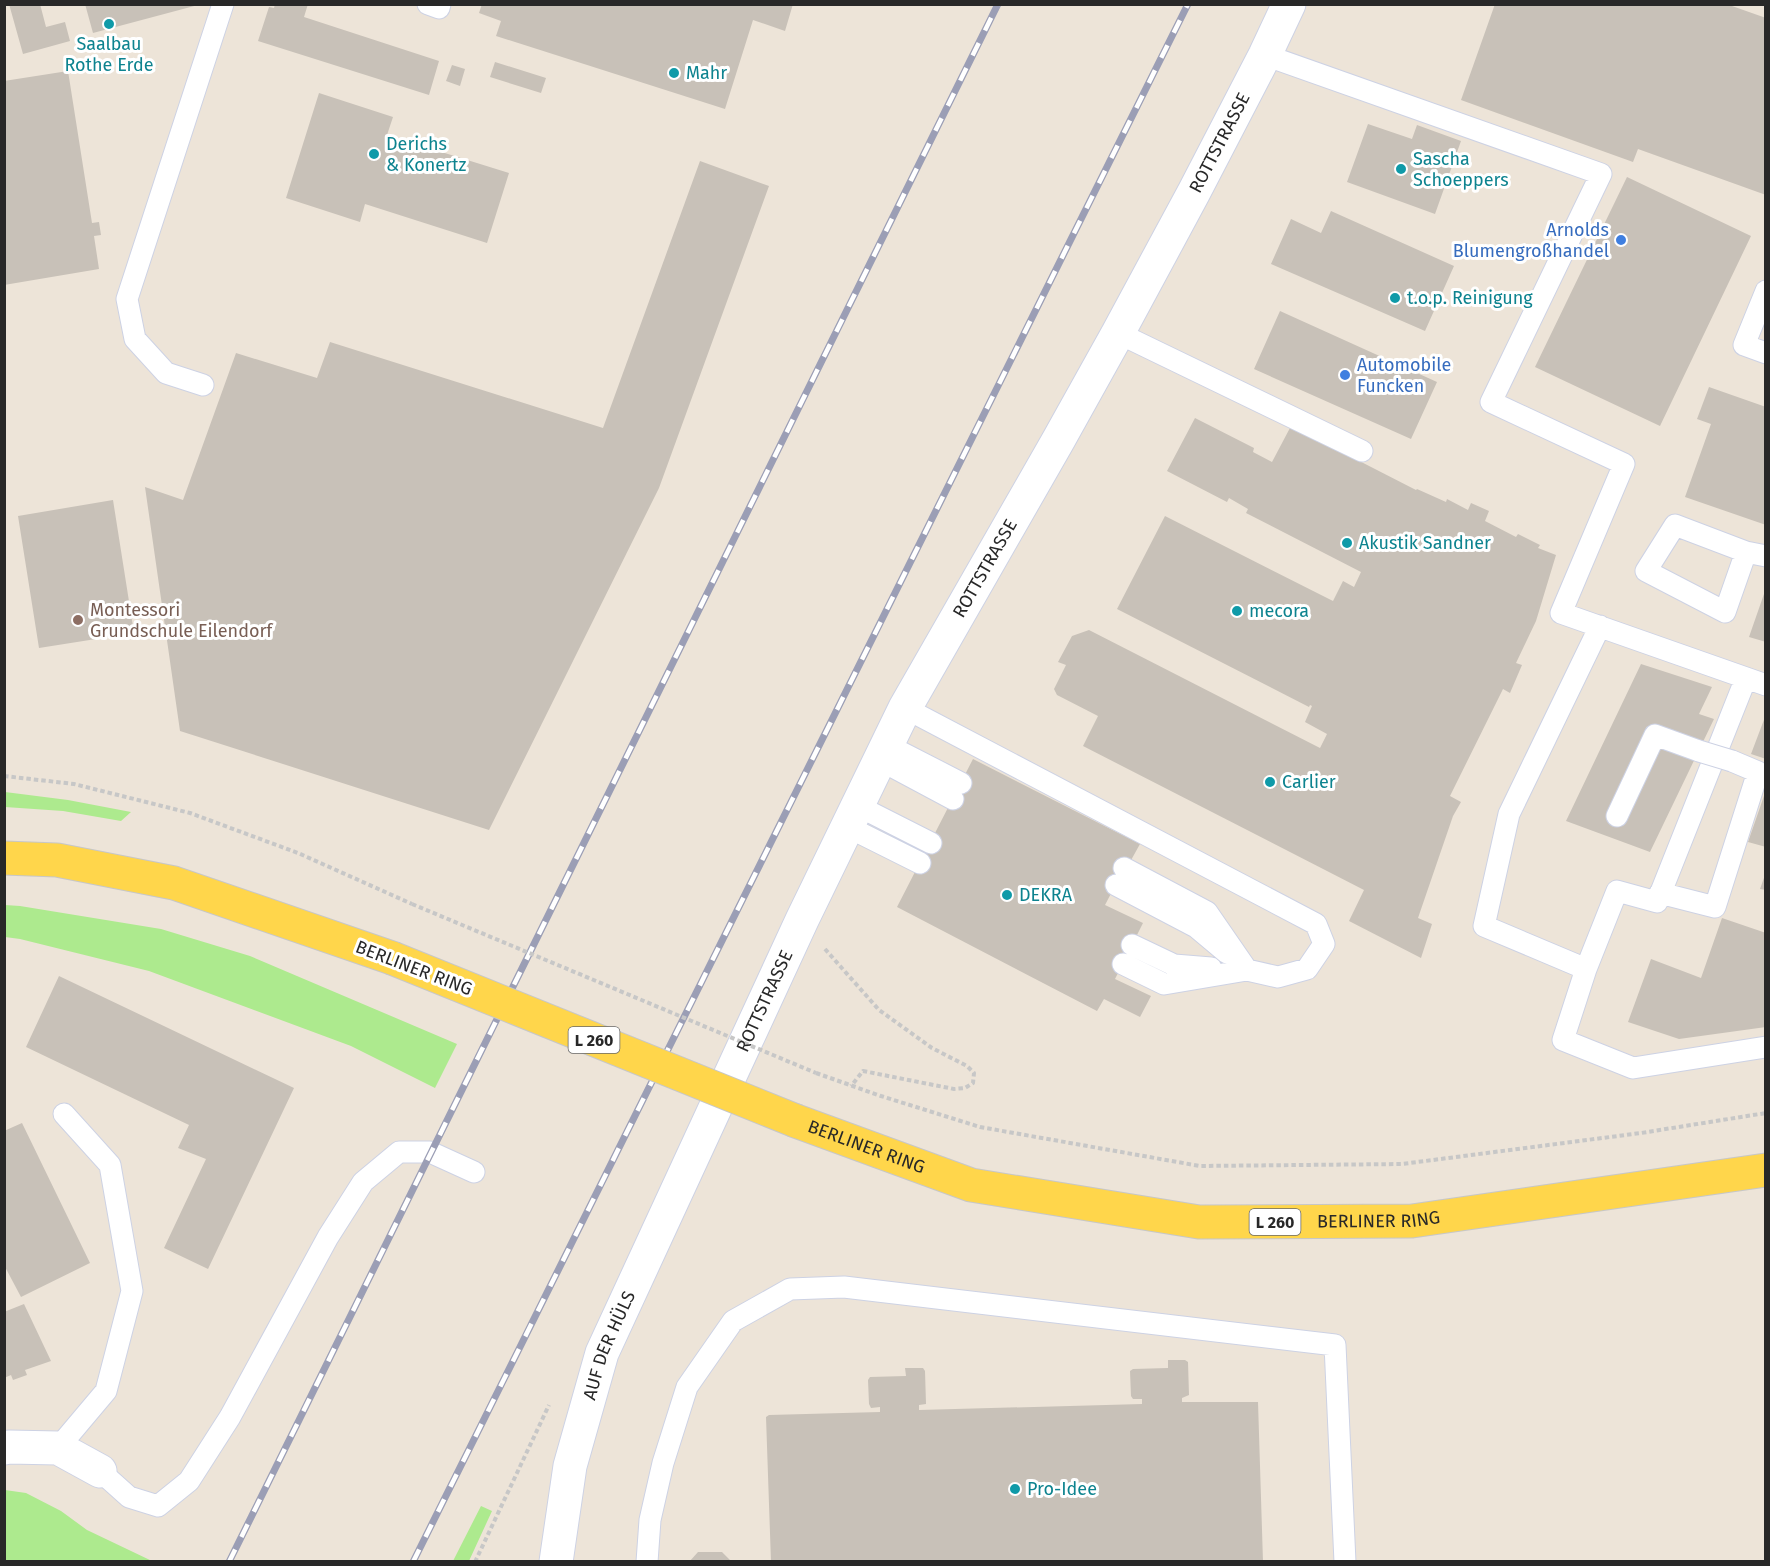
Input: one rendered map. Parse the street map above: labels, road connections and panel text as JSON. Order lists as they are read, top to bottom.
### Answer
{
  "streets": {
    "main road": ["BERLINER RING", "L 260"],
    "street": ["ROTTSTRASSE", "AUF DER HÜLS"]
  },
  "crossings": [
    ["ROTTSTRASSE", "AUF DER HÜLS"]
  ],
  "places": [
    "Saalbau Rothe Erde",
    "Mahr",
    "Derichs & Konertz",
    "Sascha Schoeppers",
    "Arnolds Blumengroßhandel",
    "t.o.p. Reinigung",
    "Automobile Funcken",
    "Akustik Sandner",
    "mecora",
    "Montessori Grundschule Eilendorf",
    "Carlier",
    "DEKRA",
    "Pro-Idee"
  ]
}
